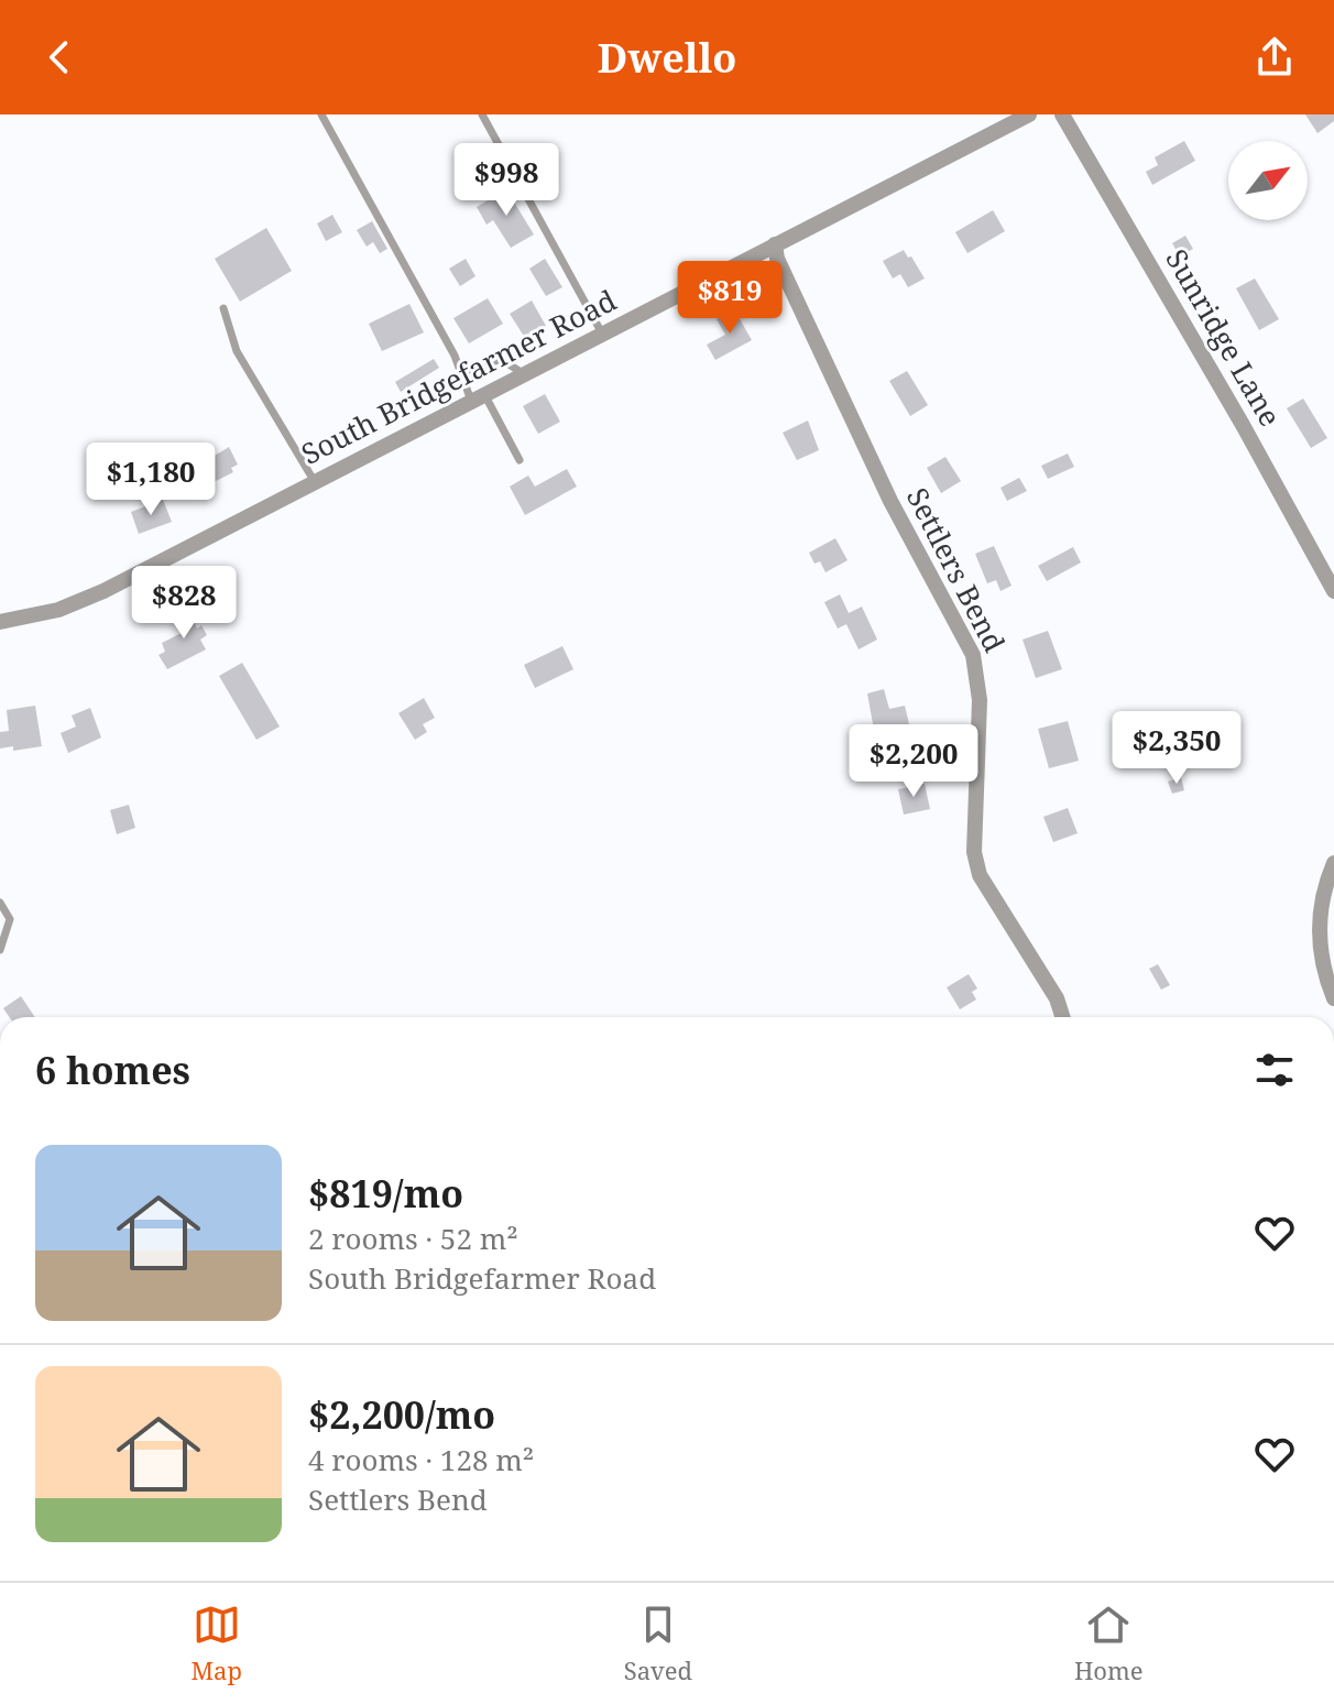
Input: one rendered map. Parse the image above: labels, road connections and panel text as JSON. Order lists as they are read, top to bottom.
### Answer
{
  "streets": {
    "street": ["Sunridge Lane", "South Bridgefarmer Road", "Settlers Bend"]
  },
  "crossings": [
    ["South Bridgefarmer Road", "Settlers Bend"]
  ],
  "north": "top right",
  "page": {
    "header": "Dwello",
    "price": [
      "$998",
      "$819",
      "$1,180",
      "$828",
      "$2,350",
      "$2,200"
    ],
    "heading": "6 homes",
    "list": [
      {
        "name": "$819/mo",
        "note": "2 rooms · 52 m² · South Bridgefarmer Road"
      },
      {
        "name": "$2,200/mo",
        "note": "4 rooms · 128 m² · Settlers Bend"
      }
    ],
    "tabs": ["Map", "Saved", "Home"]
  }
}
